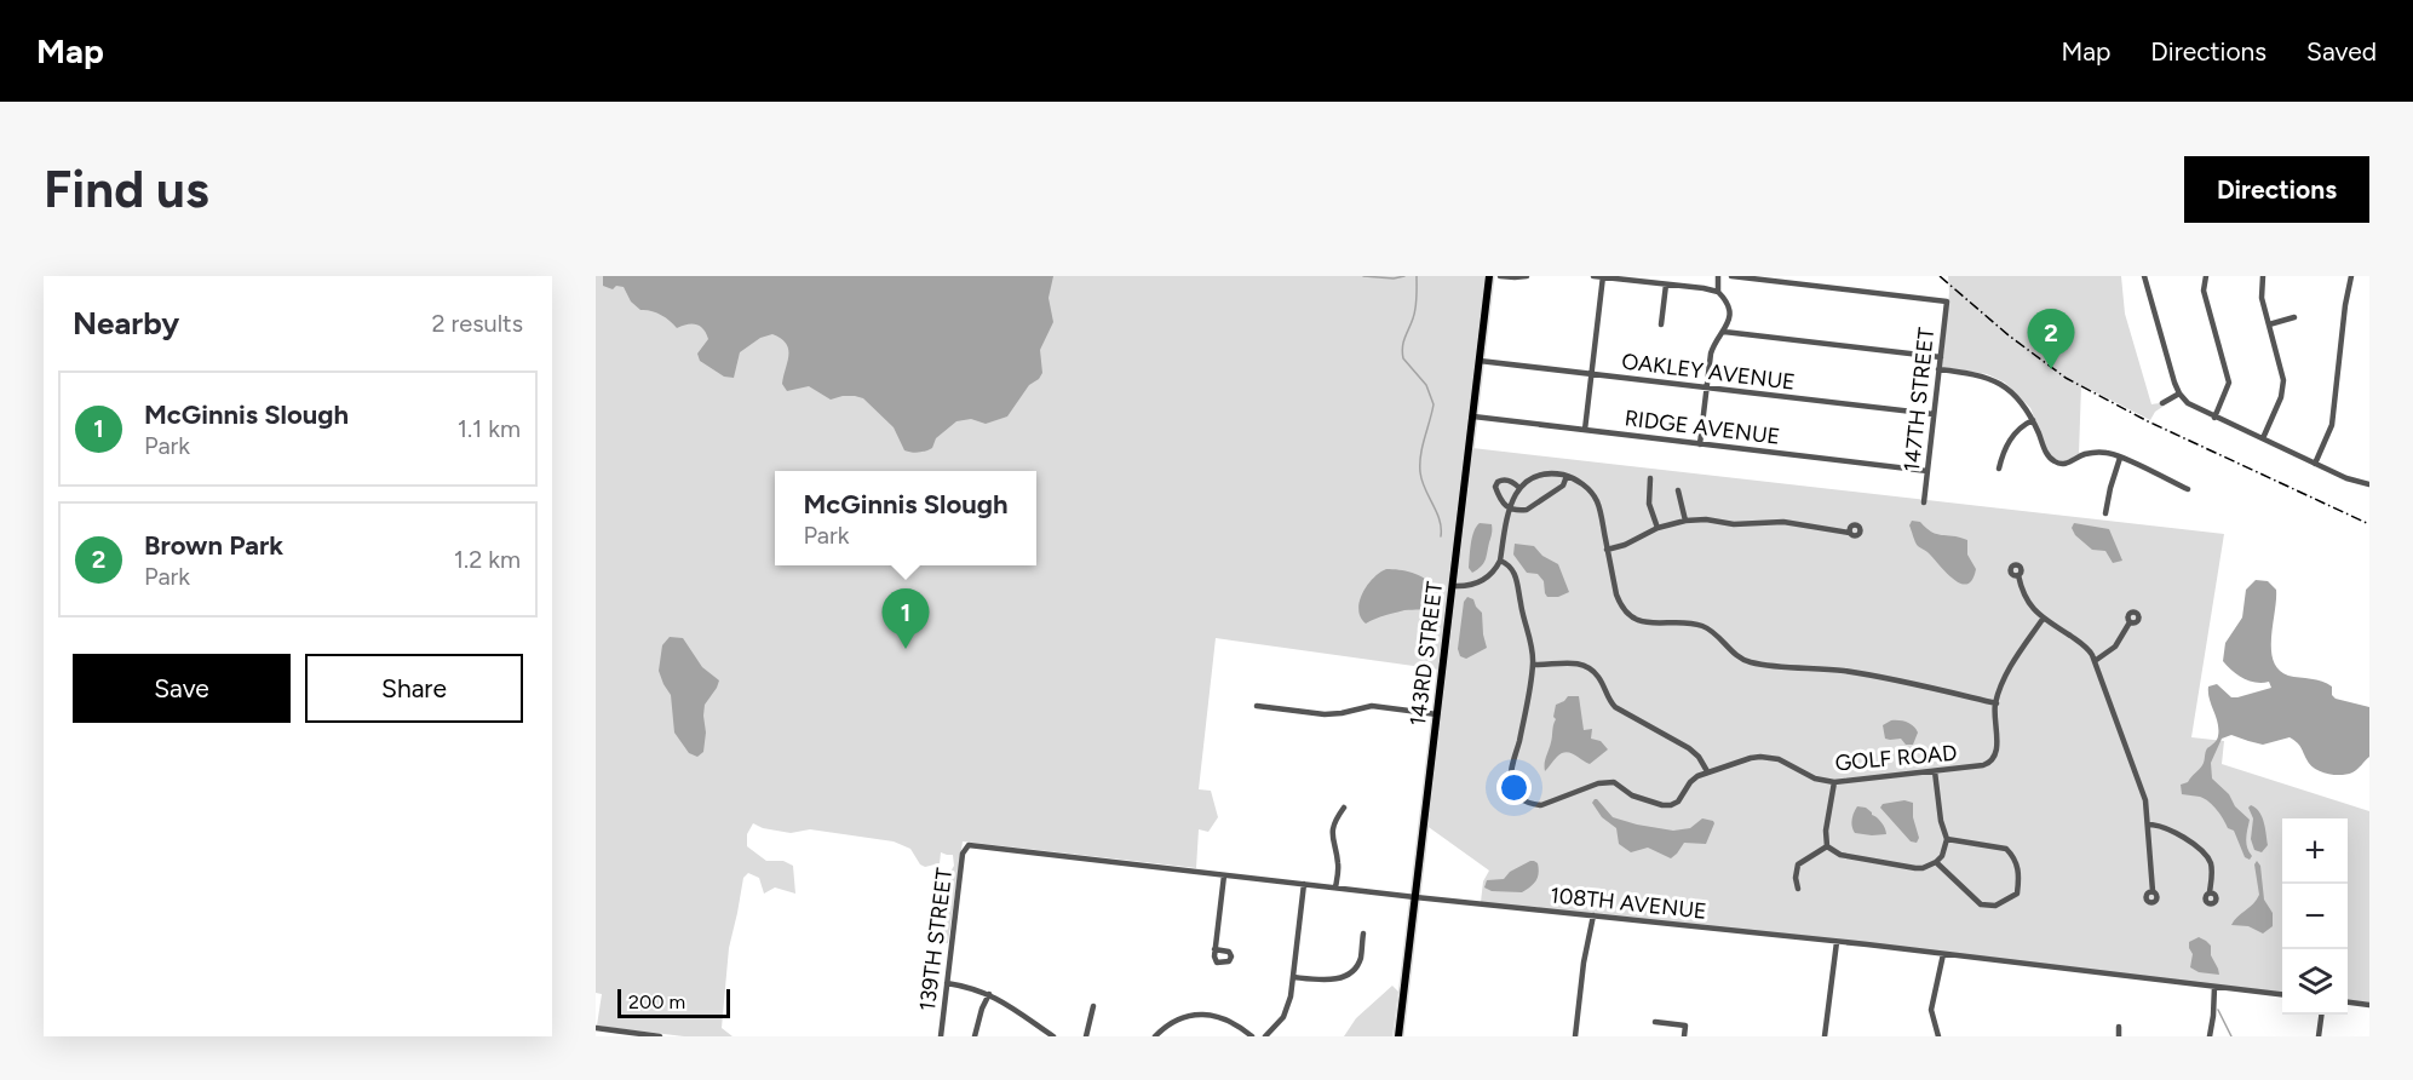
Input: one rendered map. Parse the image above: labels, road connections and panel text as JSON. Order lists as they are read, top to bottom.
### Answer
{
  "streets": {
    "main road": ["143RD STREET"],
    "street": [
      "OAKLEY AVENUE",
      "147TH STREET",
      "RIDGE AVENUE",
      "GOLF ROAD",
      "108TH AVENUE",
      "139TH STREET"
    ]
  },
  "crossings": [
    ["OAKLEY AVENUE", "147TH STREET"],
    ["OAKLEY AVENUE", "143RD STREET"],
    ["147TH STREET", "RIDGE AVENUE"],
    ["RIDGE AVENUE", "143RD STREET"],
    ["143RD STREET", "108TH AVENUE"],
    ["108TH AVENUE", "139TH STREET"]
  ],
  "scale_bar": "200 m",
  "page": {
    "header": "Map",
    "nav": ["Map", "Directions", "Saved"],
    "buttons": [
      "Directions",
      ["Save", "Share"]
    ],
    "title": "Find us",
    "heading": ["Nearby", "2 results"],
    "pins": ["2", "1"],
    "list": [
      {
        "mark": "1",
        "name": "McGinnis Slough",
        "note": "Park",
        "value": "1.1 km"
      },
      {
        "mark": "2",
        "name": "Brown Park",
        "note": "Park",
        "value": "1.2 km"
      }
    ],
    "popup": ["McGinnis Slough", "Park"],
    "map_buttons": ["+", "−"],
    "scale": "200 m"
  }
}
